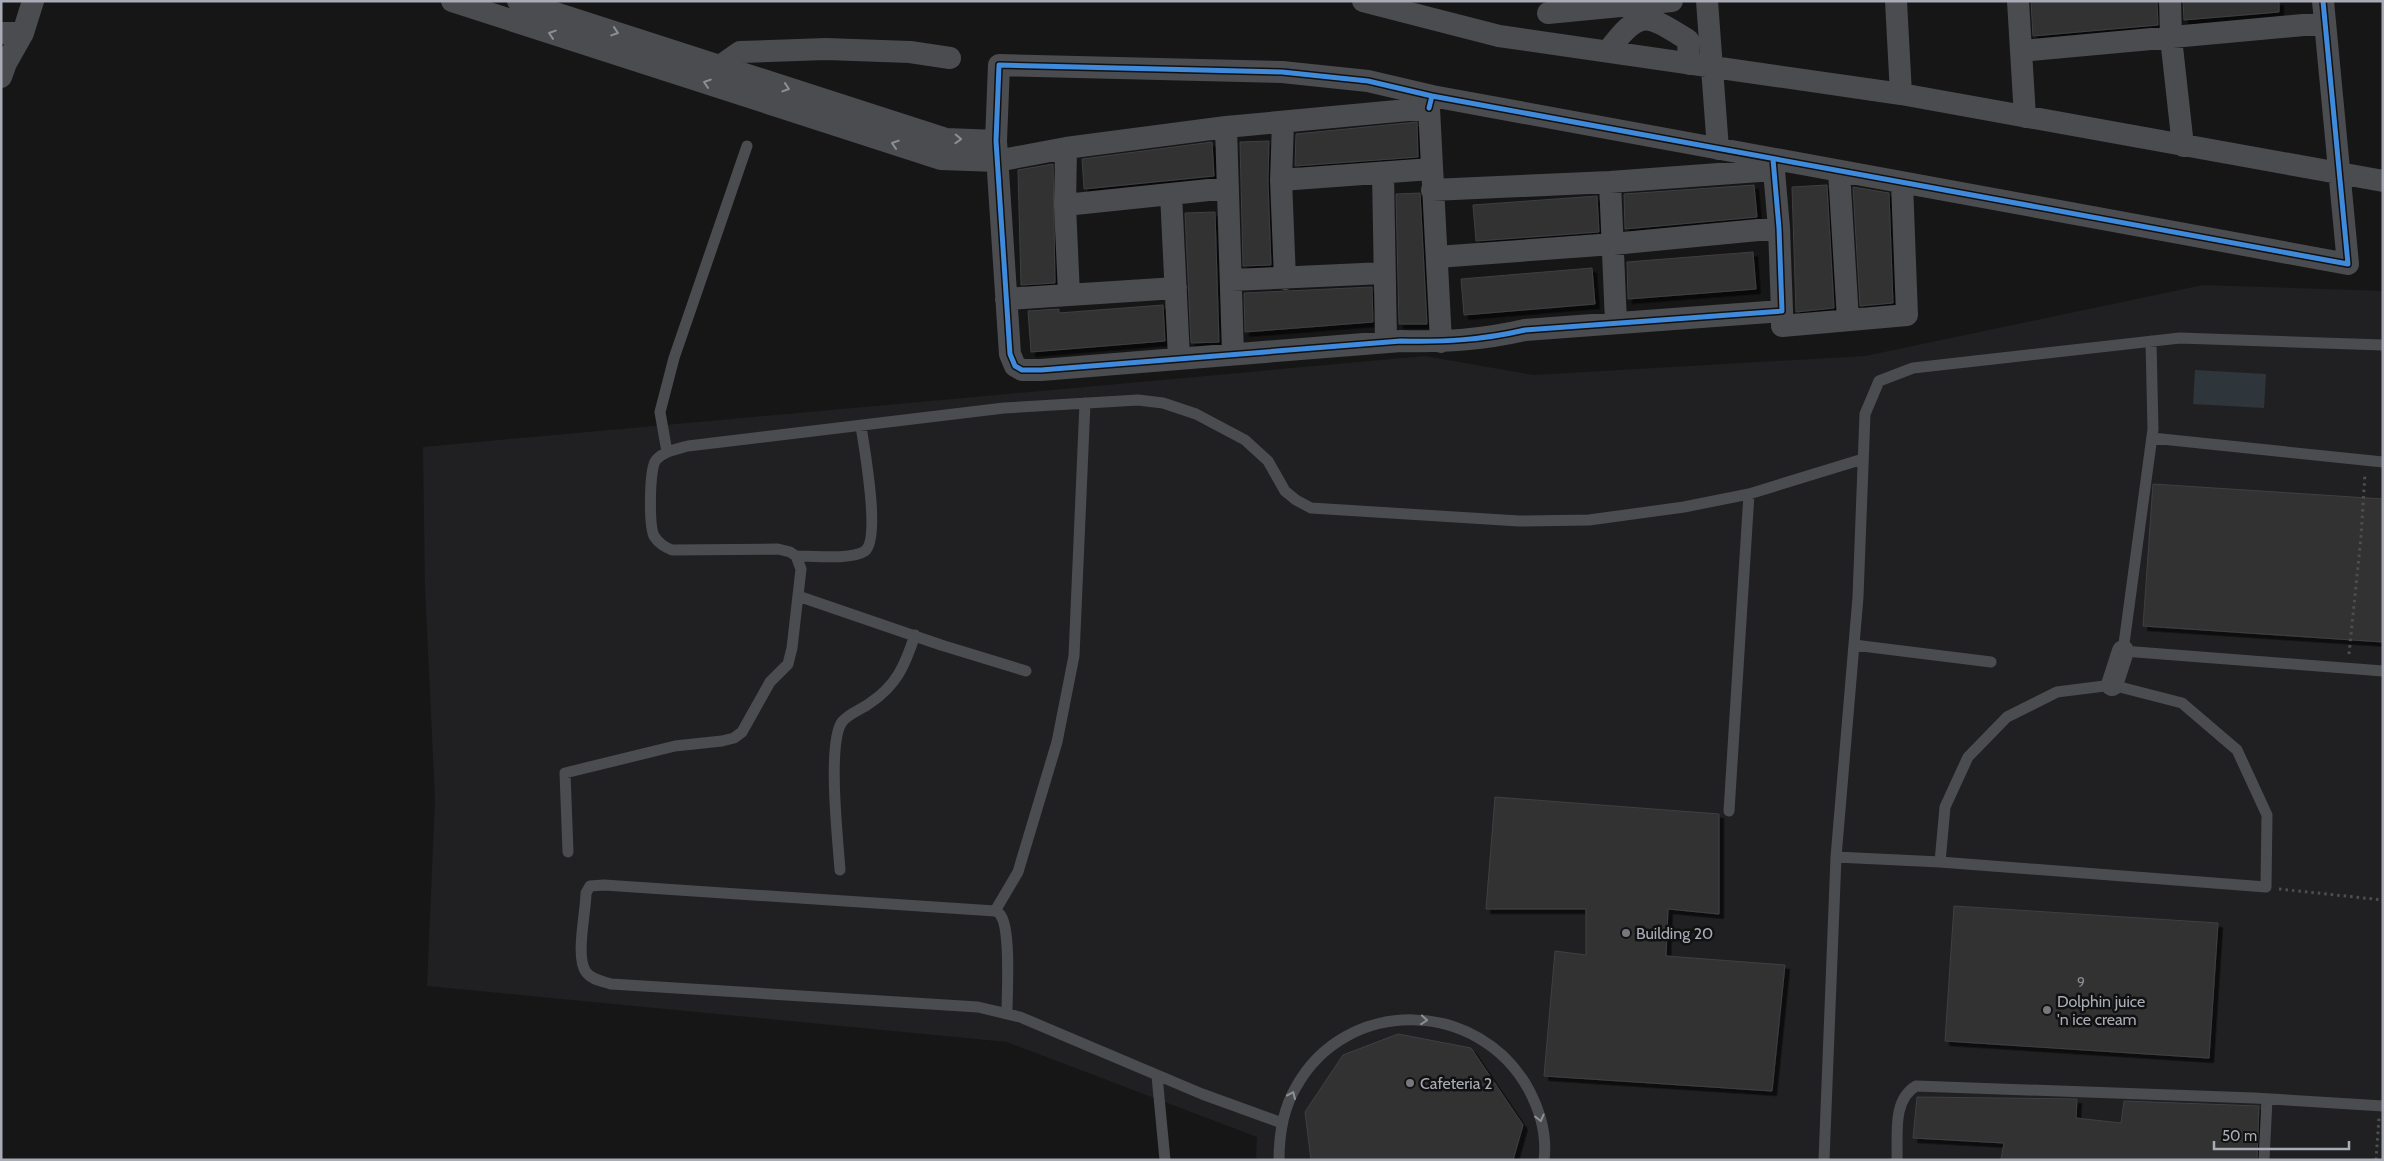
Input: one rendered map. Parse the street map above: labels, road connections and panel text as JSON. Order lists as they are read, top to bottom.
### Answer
{
  "places": ["Building 20", "Dolphin juice 'n ice cream", "Cafeteria 2"],
  "house_numbers": ["9"],
  "scale_bar": "50 m"
}
